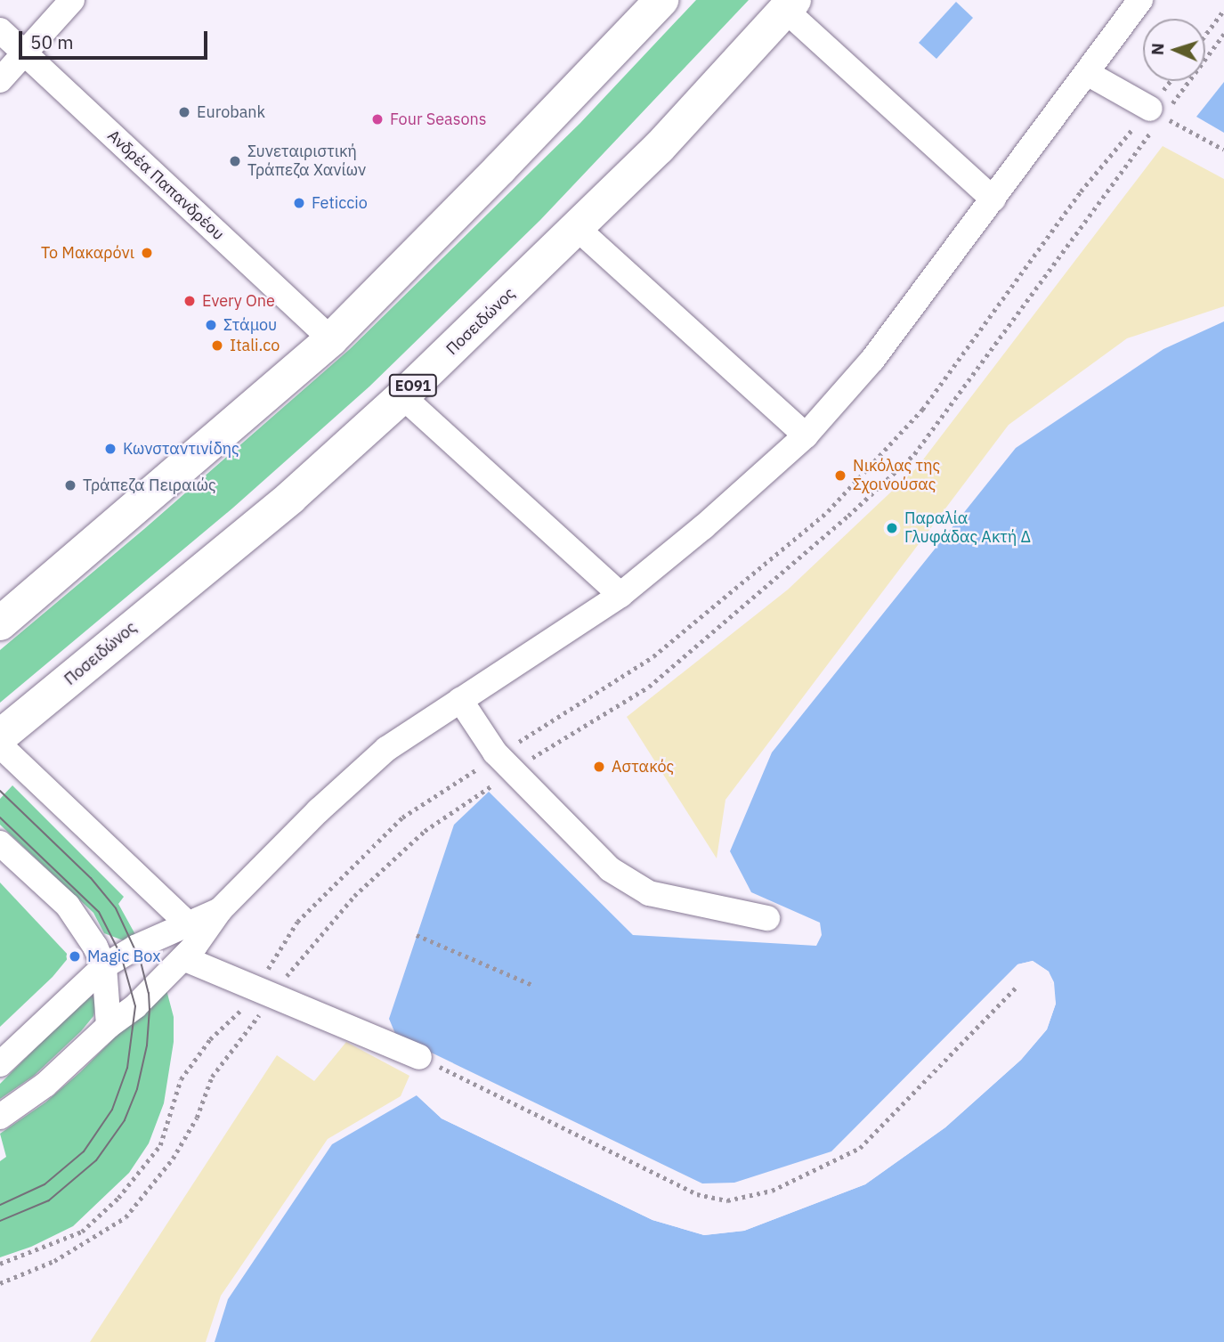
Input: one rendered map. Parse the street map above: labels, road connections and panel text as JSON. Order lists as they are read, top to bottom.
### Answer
{
  "streets": {
    "highway": ["Ποσειδώνος", "ΕΟ91"],
    "street": ["Ανδρέα Παπανδρέου"]
  },
  "places": [
    "Eurobank",
    "Four Seasons",
    "Συνεταιριστική Τράπεζα Χανίων",
    "Feticcio",
    "Το Μακαρόνι",
    "Every One",
    "Στάμου",
    "Itali.co",
    "Κωνσταντινίδης",
    "Νικόλας της Σχοινούσας",
    "Τράπεζα Πειραιώς",
    "Παραλία Γλυφάδας Ακτή Δ",
    "Αστακός",
    "Magic Box"
  ],
  "scale_bar": "50 m",
  "north": "left"
}
